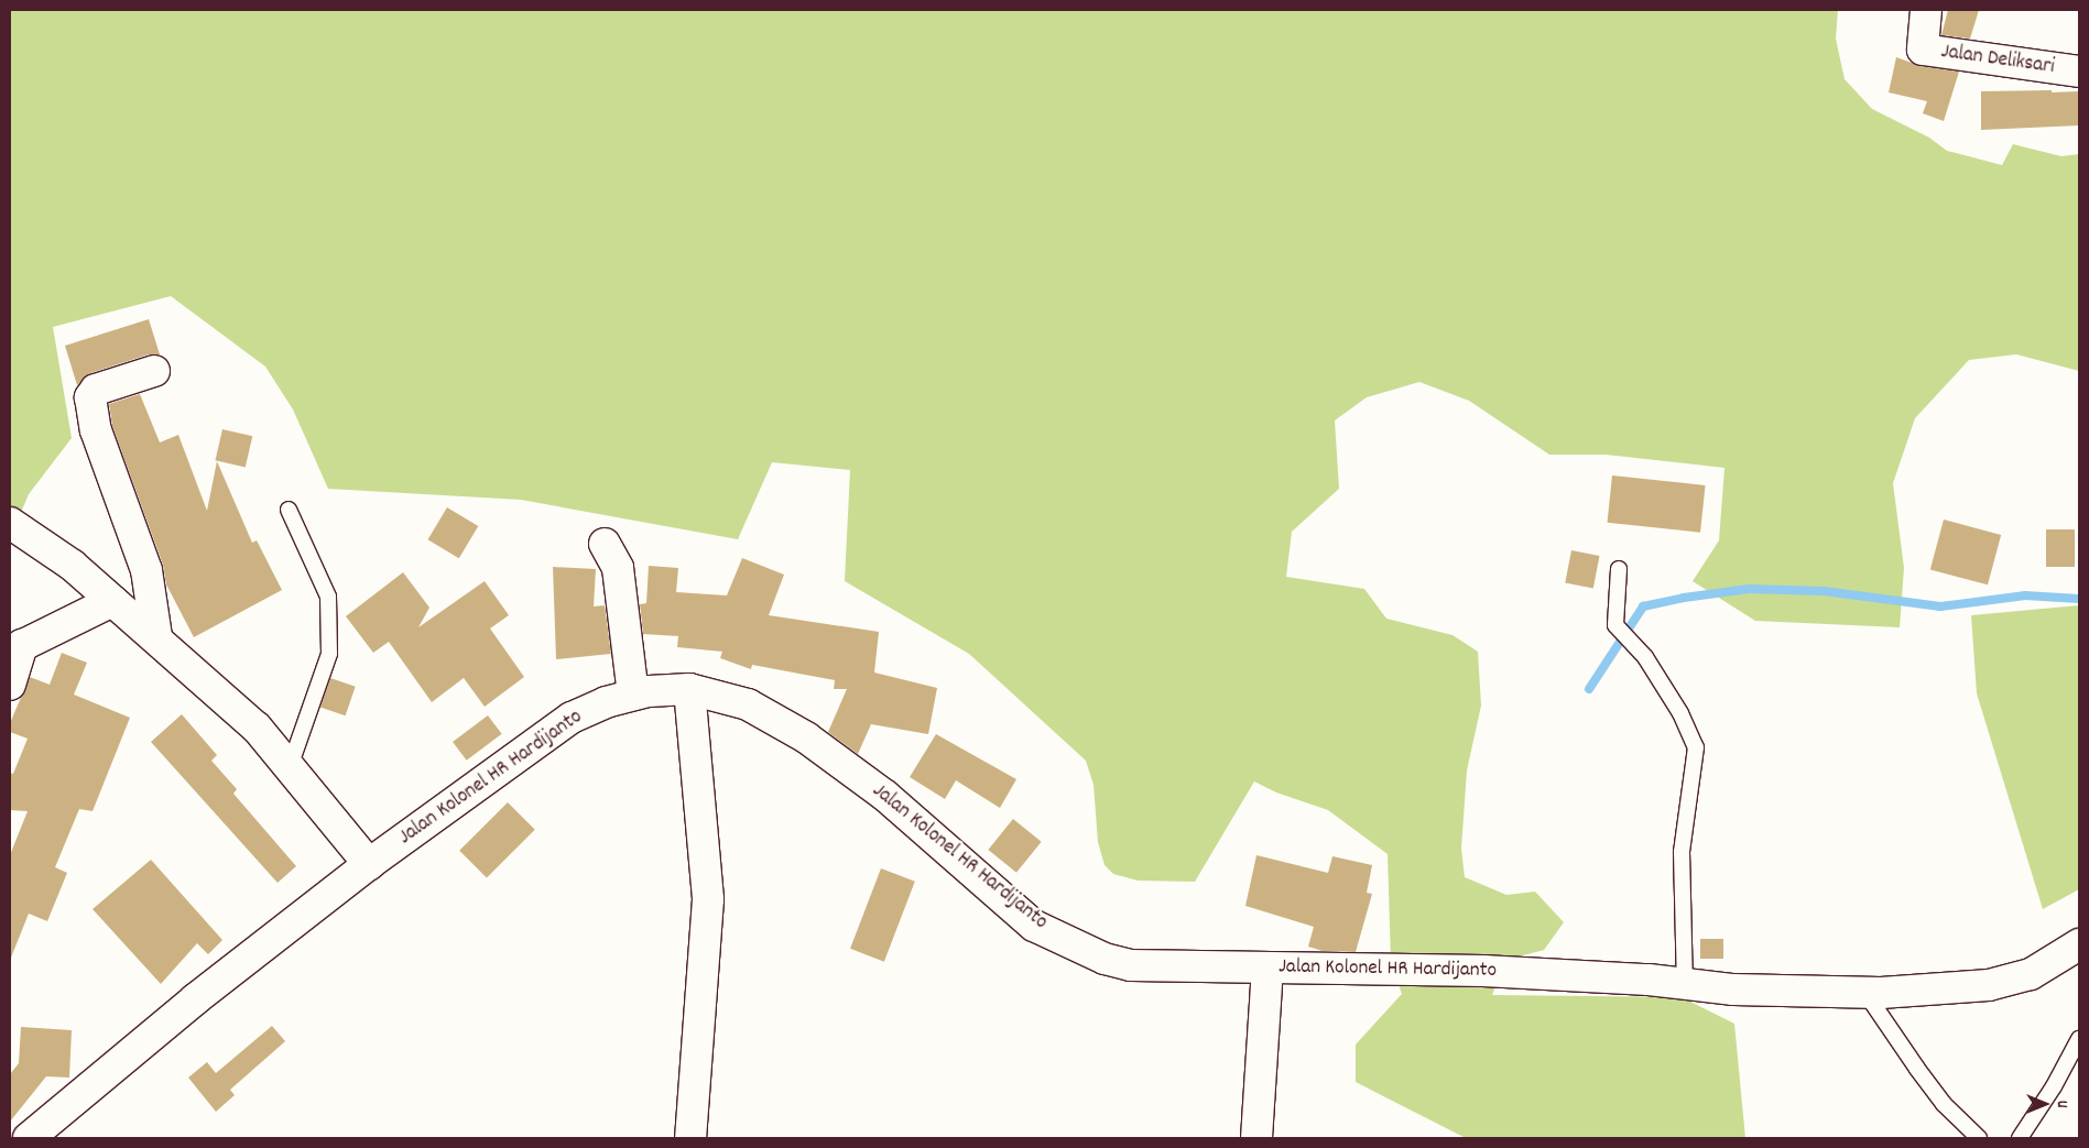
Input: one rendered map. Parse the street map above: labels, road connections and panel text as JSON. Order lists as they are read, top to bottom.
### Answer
{
  "streets": {
    "main road": ["Jalan Deliksari", "Jalan Kolonel HR Hardijanto"]
  },
  "north": "right"
}
